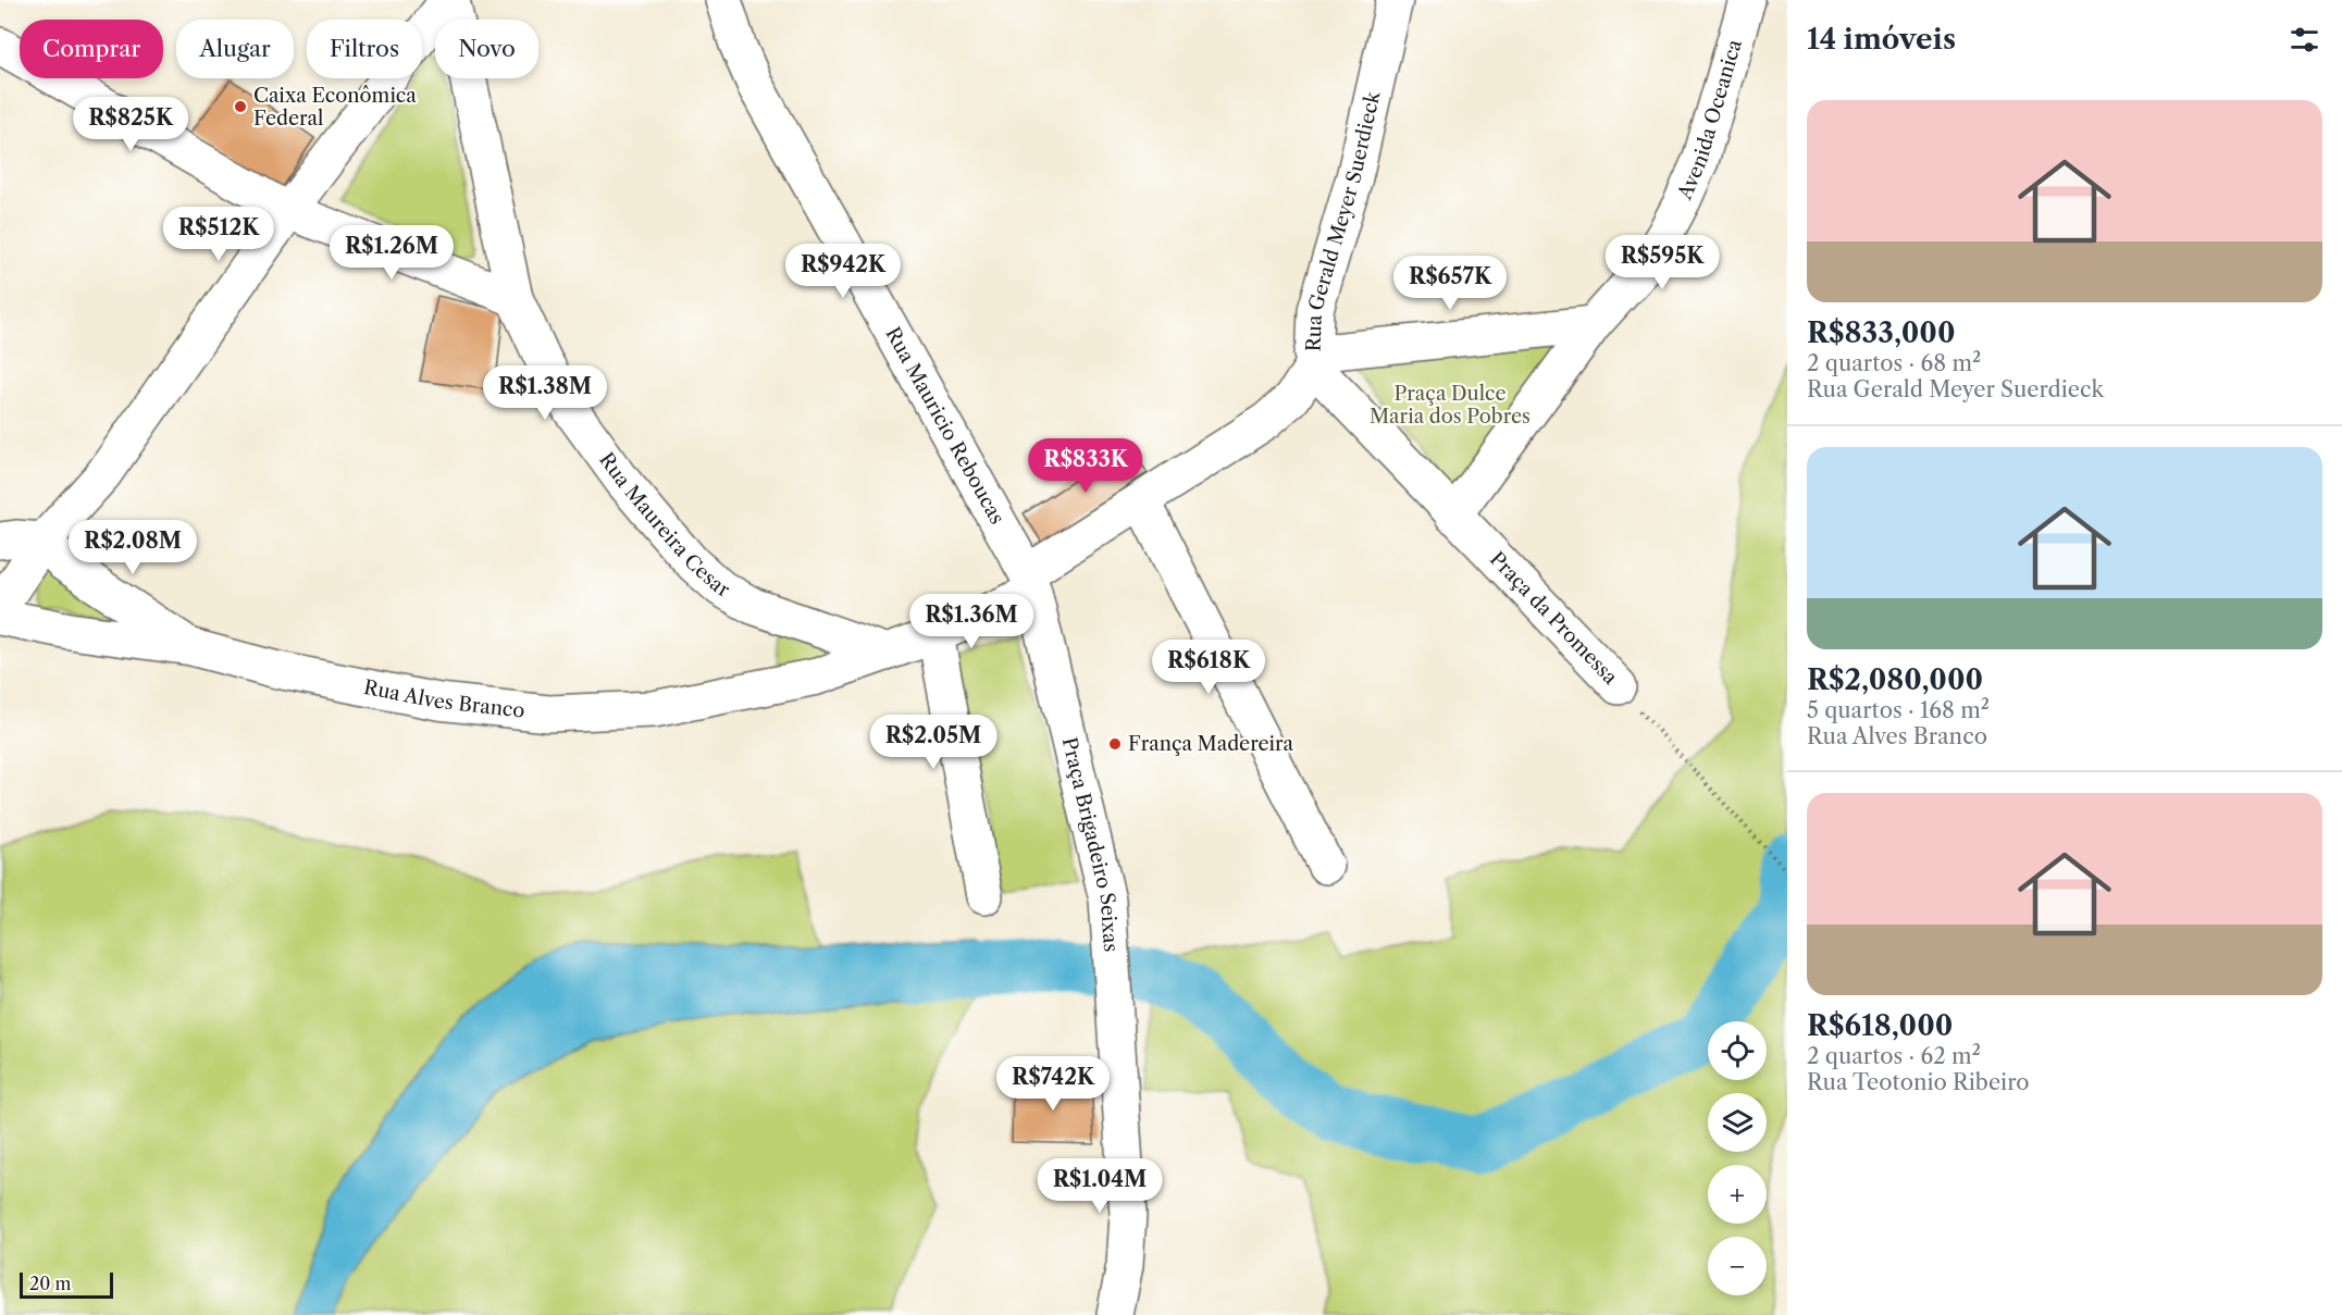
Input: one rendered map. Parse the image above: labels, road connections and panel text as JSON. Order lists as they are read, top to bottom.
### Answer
{
  "streets": {
    "street": [
      "Avenida Oceanica",
      "Rua Gerald Meyer Suerdieck",
      "Rua Mauricio Reboucas",
      "Rua Maureira Cesar",
      "Praça da Promessa",
      "Rua Alves Branco",
      "Praça Brigadeiro Seixas"
    ]
  },
  "crossings": [
    ["Avenida Oceanica", "Praça da Promessa"],
    ["Rua Gerald Meyer Suerdieck", "Rua Mauricio Reboucas"],
    ["Rua Gerald Meyer Suerdieck", "Praça da Promessa"],
    ["Rua Gerald Meyer Suerdieck", "Praça Brigadeiro Seixas"],
    ["Rua Mauricio Reboucas", "Praça Brigadeiro Seixas"],
    ["Rua Maureira Cesar", "Rua Alves Branco"]
  ],
  "parks": ["Praça Dulce Maria dos Pobres"],
  "places": ["Caixa Econômica Federal", "França Madereira"],
  "scale_bar": "20 m",
  "page": {
    "heading": "14 imóveis",
    "chip": [
      "Comprar",
      "Alugar",
      "Filtros",
      "Novo"
    ],
    "list": [
      {
        "name": "R$833,000",
        "note": "2 quartos · 68 m² · Rua Gerald Meyer Suerdieck"
      },
      {
        "name": "R$2,080,000",
        "note": "5 quartos · 168 m² · Rua Alves Branco"
      },
      {
        "name": "R$618,000",
        "note": "2 quartos · 62 m² · Rua Teotonio Ribeiro"
      }
    ],
    "price": [
      "R$825K",
      "R$512K",
      "R$1.26M",
      "R$595K",
      "R$942K",
      "R$657K",
      "R$1.38M",
      "R$833K",
      "R$2.08M",
      "R$1.36M",
      "R$618K",
      "R$2.05M",
      "R$742K",
      "R$1.04M"
    ],
    "map_buttons": ["+", "−"],
    "scale": "20 m"
  }
}
